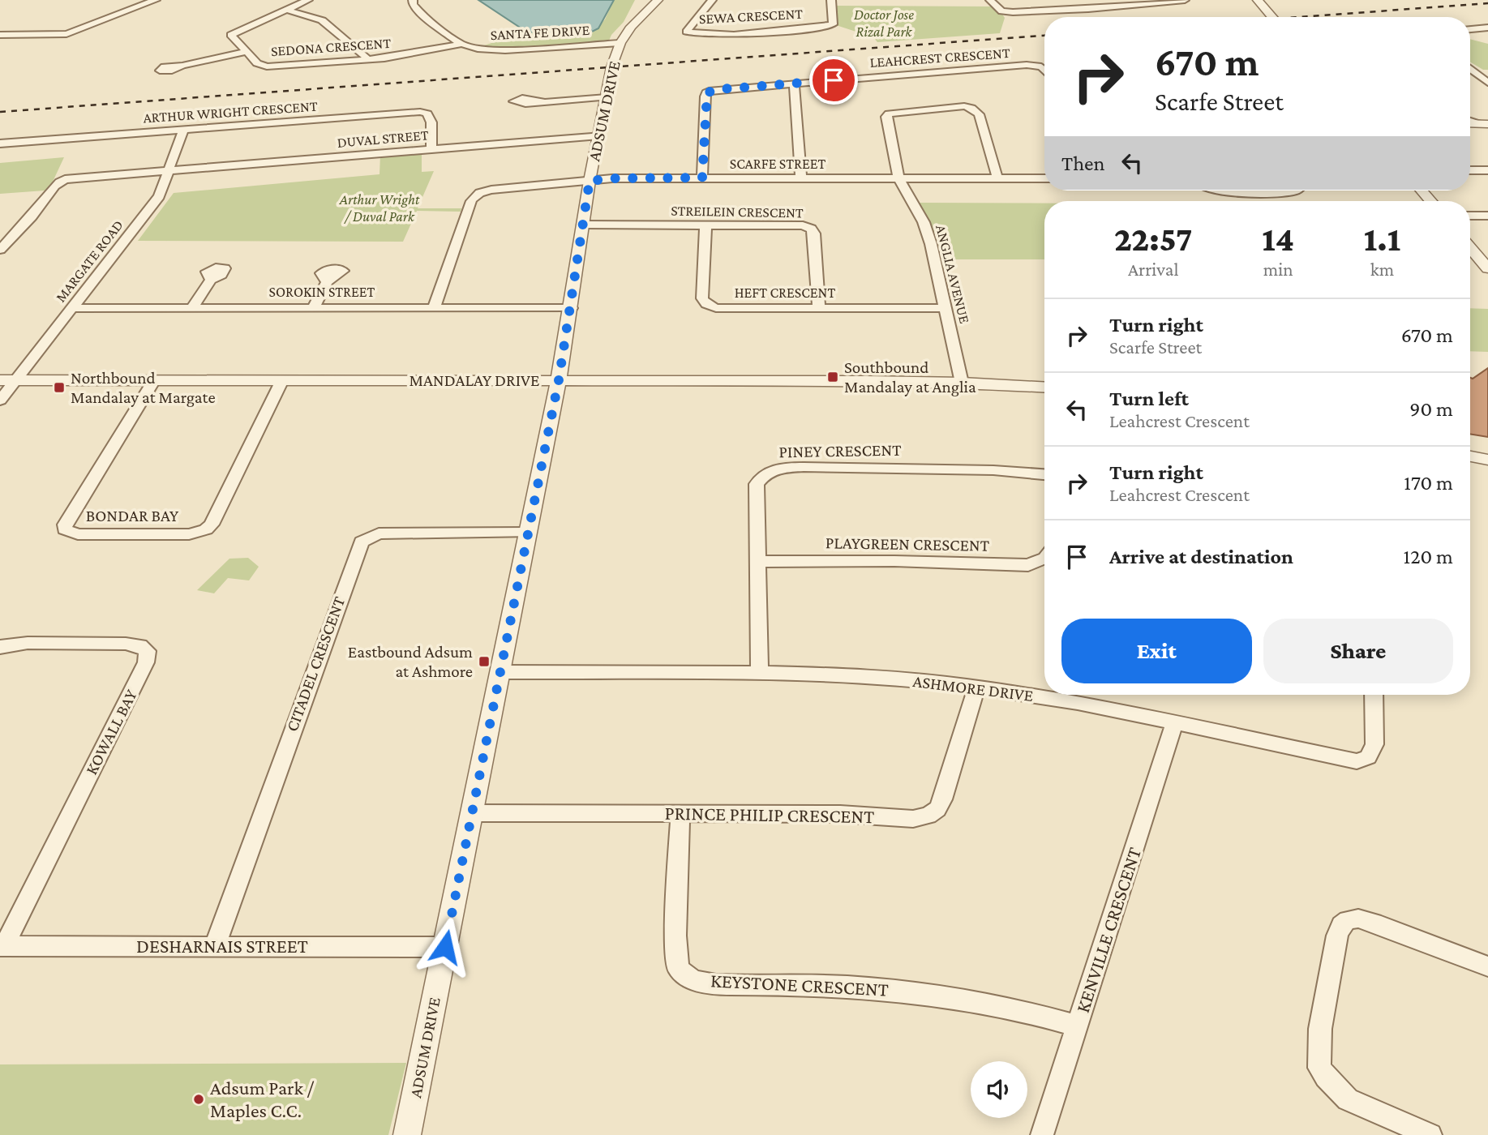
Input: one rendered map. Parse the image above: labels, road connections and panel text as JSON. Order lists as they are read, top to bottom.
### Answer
{
  "streets": {
    "street": [
      "SEWA CRESCENT",
      "SANTA FE DRIVE",
      "SEDONA CRESCENT",
      "LEAHCREST CRESCENT",
      "ADSUM DRIVE",
      "ARTHUR WRIGHT CRESCENT",
      "DUVAL STREET",
      "SCARFE STREET",
      "STREILEIN CRESCENT",
      "MARGATE ROAD",
      "ANGLIA AVENUE",
      "SOROKIN STREET",
      "HEFT CRESCENT",
      "MANDALAY DRIVE",
      "PINEY CRESCENT",
      "BONDAR BAY",
      "PLAYGREEN CRESCENT",
      "CITADEL CRESCENT",
      "ASHMORE DRIVE",
      "KOWALL BAY",
      "PRINCE PHILIP CRESCENT",
      "KENVILLE CRESCENT",
      "DESHARNAIS STREET",
      "KEYSTONE CRESCENT"
    ]
  },
  "crossings": [
    ["SANTA FE DRIVE", "SEDONA CRESCENT"],
    ["SANTA FE DRIVE", "ADSUM DRIVE"],
    ["LEAHCREST CRESCENT", "SCARFE STREET"],
    ["ADSUM DRIVE", "DUVAL STREET"],
    ["ADSUM DRIVE", "SCARFE STREET"],
    ["ADSUM DRIVE", "STREILEIN CRESCENT"],
    ["ADSUM DRIVE", "SOROKIN STREET"],
    ["ADSUM DRIVE", "MANDALAY DRIVE"],
    ["ADSUM DRIVE", "CITADEL CRESCENT"],
    ["ADSUM DRIVE", "ASHMORE DRIVE"],
    ["ADSUM DRIVE", "PRINCE PHILIP CRESCENT"],
    ["ADSUM DRIVE", "DESHARNAIS STREET"],
    ["ARTHUR WRIGHT CRESCENT", "DUVAL STREET"],
    ["ARTHUR WRIGHT CRESCENT", "MARGATE ROAD"],
    ["DUVAL STREET", "MARGATE ROAD"],
    ["SCARFE STREET", "ANGLIA AVENUE"],
    ["SCARFE STREET", "SOROKIN STREET"],
    ["STREILEIN CRESCENT", "HEFT CRESCENT"],
    ["MARGATE ROAD", "SOROKIN STREET"],
    ["MARGATE ROAD", "MANDALAY DRIVE"],
    ["ANGLIA AVENUE", "HEFT CRESCENT"],
    ["ANGLIA AVENUE", "MANDALAY DRIVE"],
    ["MANDALAY DRIVE", "BONDAR BAY"],
    ["PINEY CRESCENT", "PLAYGREEN CRESCENT"],
    ["PINEY CRESCENT", "ASHMORE DRIVE"],
    ["CITADEL CRESCENT", "DESHARNAIS STREET"],
    ["ASHMORE DRIVE", "PRINCE PHILIP CRESCENT"],
    ["ASHMORE DRIVE", "KENVILLE CRESCENT"],
    ["KOWALL BAY", "DESHARNAIS STREET"],
    ["PRINCE PHILIP CRESCENT", "KEYSTONE CRESCENT"],
    ["KENVILLE CRESCENT", "KEYSTONE CRESCENT"]
  ],
  "parks": ["Doctor Jose Rizal Park", "Arthur Wright / Duval Park"],
  "places": {
    "transit": ["Southbound Mandalay at Anglia", "Northbound Mandalay at Margate", "Eastbound Adsum at Ashmore"],
    "other": ["Adsum Park / Maples C.C."]
  },
  "page": {
    "turn": ["670 m", "Scarfe Street"],
    "then": "Then",
    "eta": [
      "22:57",
      "Arrival",
      "14",
      "min",
      "1.1",
      "km"
    ],
    "list": [
      {
        "name": "Turn right",
        "note": "Scarfe Street",
        "value": "670 m"
      },
      {
        "name": "Turn left",
        "note": "Leahcrest Crescent",
        "value": "90 m"
      },
      {
        "name": "Turn right",
        "note": "Leahcrest Crescent",
        "value": "170 m"
      },
      {
        "name": "Arrive at destination",
        "value": "120 m"
      }
    ],
    "buttons": ["Exit", "Share"]
  }
}
